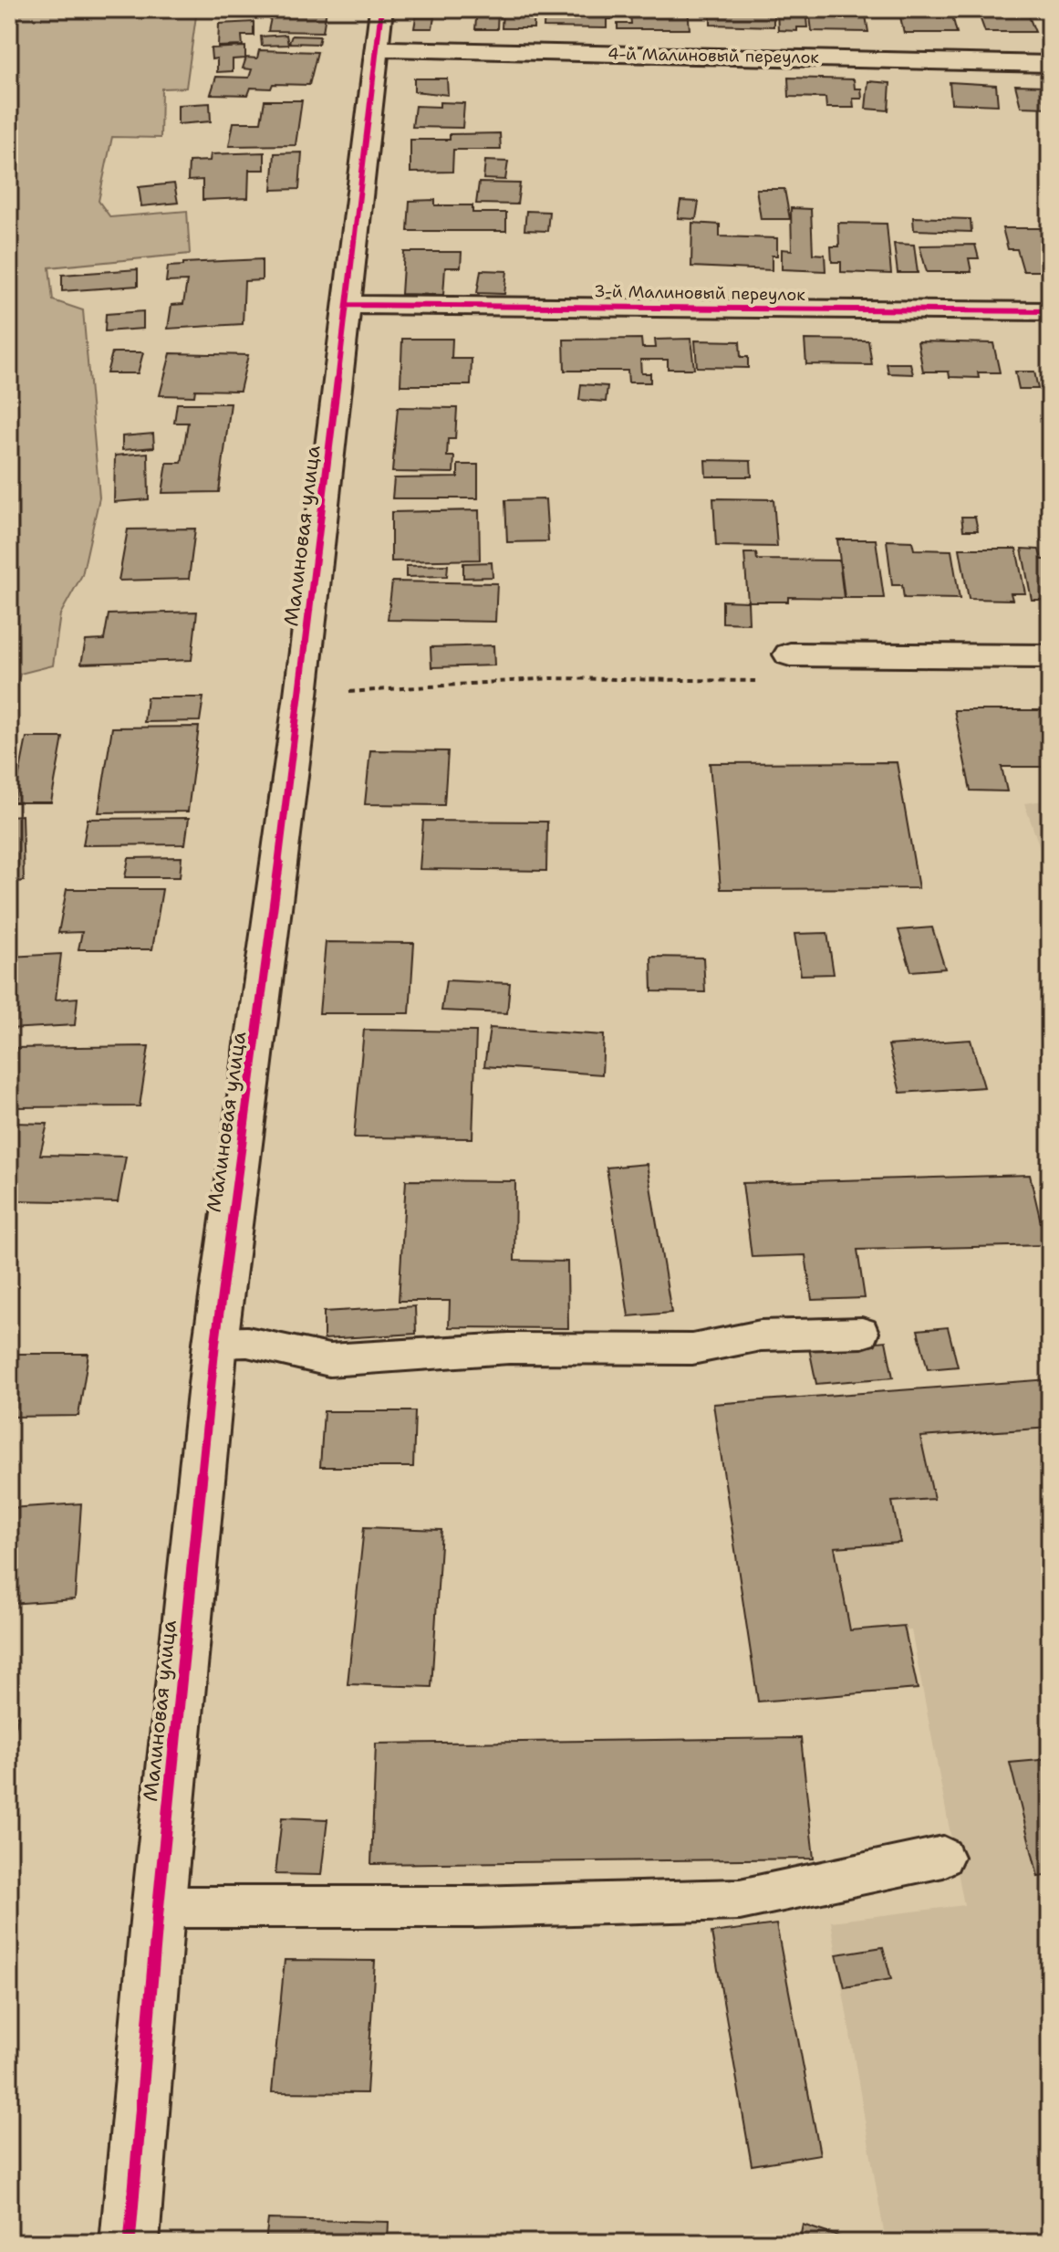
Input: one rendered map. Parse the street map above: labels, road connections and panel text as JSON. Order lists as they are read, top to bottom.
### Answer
{
  "streets": {
    "street": ["4-й Малиновый переулок", "3-й Малиновый переулок", "Малиновая улица"]
  },
  "crossings": [
    ["4-й Малиновый переулок", "Малиновая улица"],
    ["3-й Малиновый переулок", "Малиновая улица"]
  ]
}
